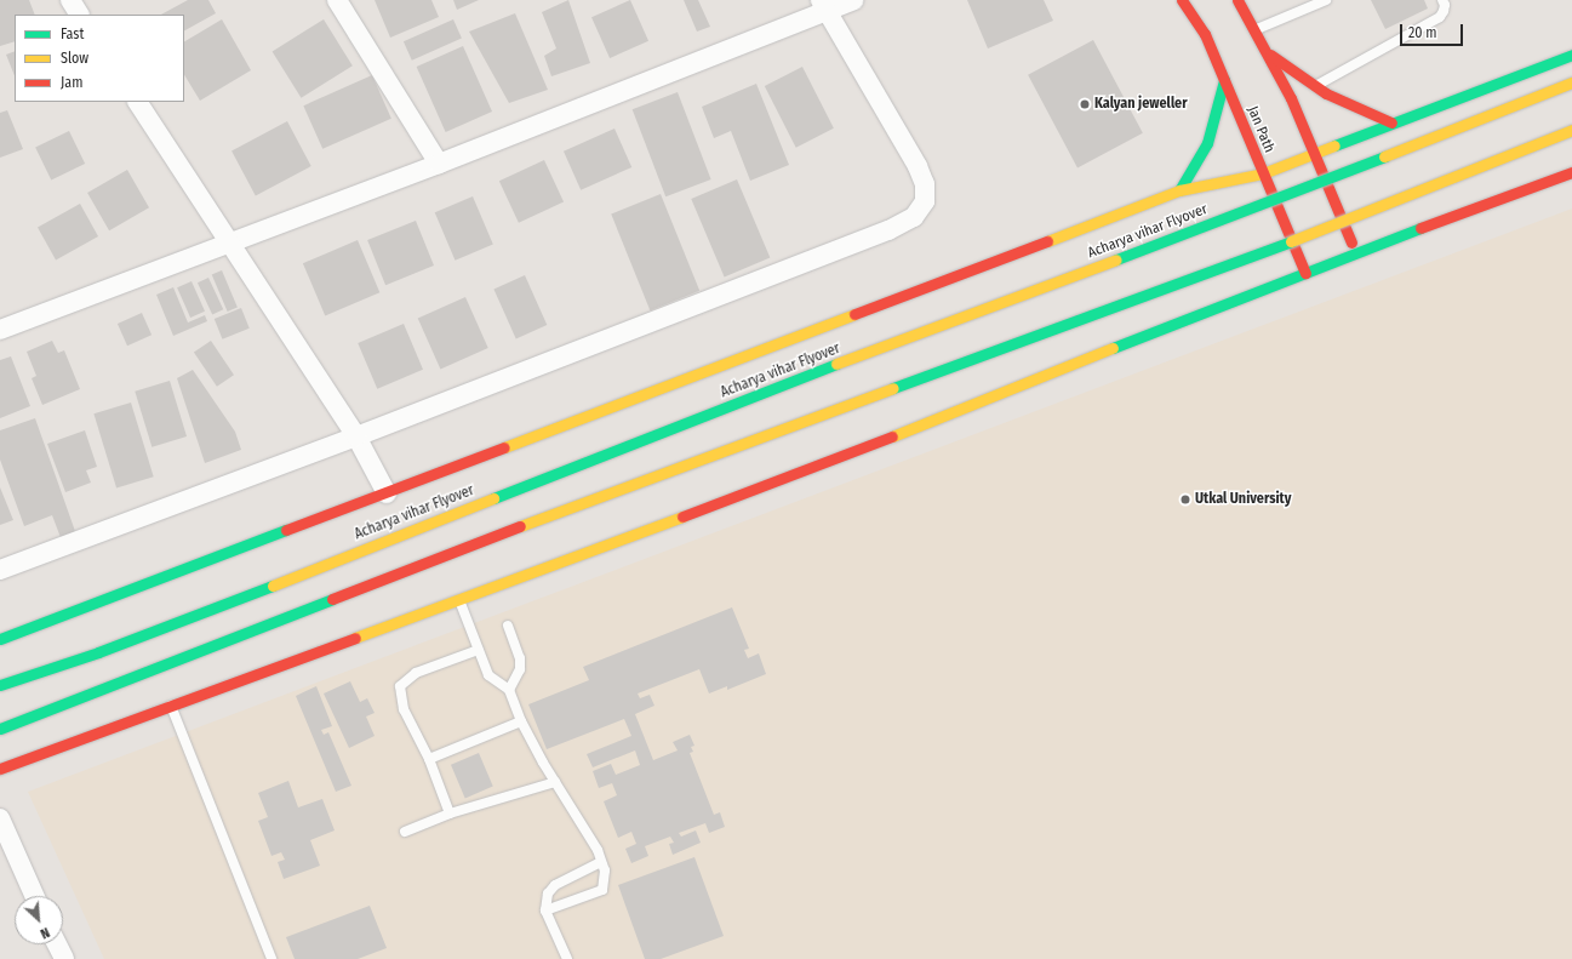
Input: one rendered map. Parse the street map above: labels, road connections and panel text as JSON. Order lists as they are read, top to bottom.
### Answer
{
  "streets": {
    "main road": ["Jan Path", "Acharya vihar Flyover"]
  },
  "places": ["Kalyan jeweller", "Utkal University"],
  "legend": ["Fast", "Slow", "Jam"],
  "scale_bar": "20 m",
  "north": "bottom right"
}
